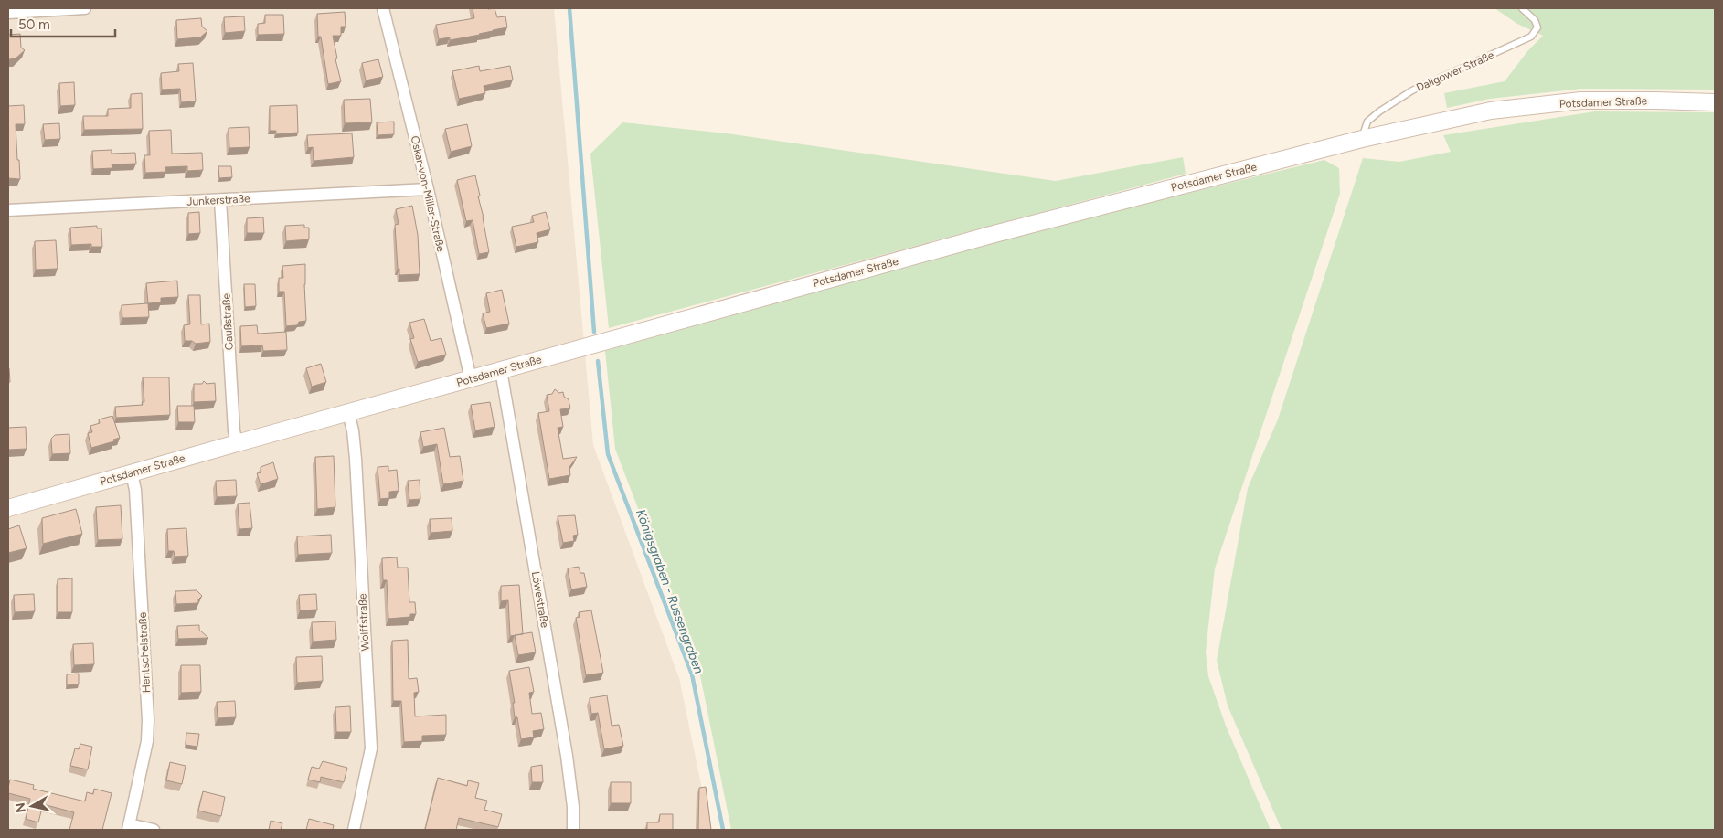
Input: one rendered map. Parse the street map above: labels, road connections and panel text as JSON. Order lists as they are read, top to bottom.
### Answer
{
  "streets": {
    "street": [
      "Potsdamer Straße",
      "Oskar-von-Miller-Straße",
      "Junkerstraße",
      "Gaußstraße",
      "Löwestraße",
      "Wolffstraße",
      "Hentschelstraße"
    ],
    "lane": ["Dallgower Straße"]
  },
  "crossings": [
    ["Dallgower Straße", "Potsdamer Straße"],
    ["Potsdamer Straße", "Oskar-von-Miller-Straße"],
    ["Potsdamer Straße", "Gaußstraße"],
    ["Potsdamer Straße", "Löwestraße"],
    ["Potsdamer Straße", "Wolffstraße"],
    ["Potsdamer Straße", "Hentschelstraße"],
    ["Oskar-von-Miller-Straße", "Junkerstraße"],
    ["Junkerstraße", "Gaußstraße"]
  ],
  "water": ["Königsgraben - Russengraben"],
  "scale_bar": "50 m",
  "north": "left"
}
